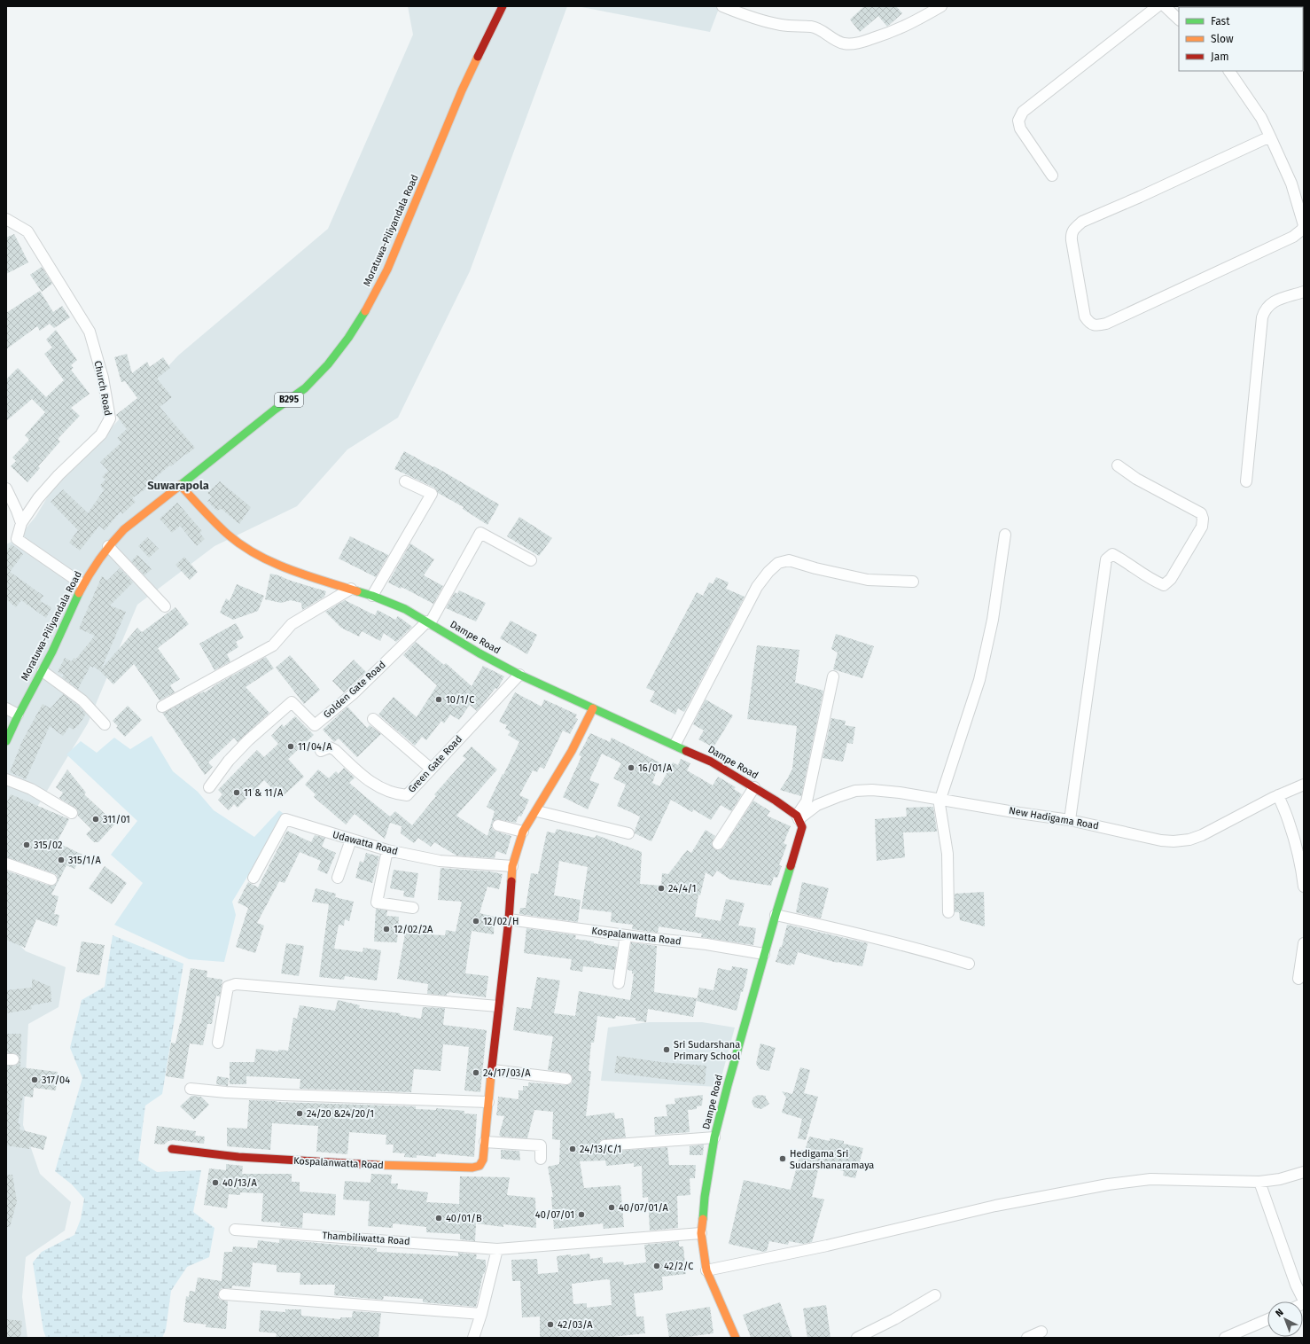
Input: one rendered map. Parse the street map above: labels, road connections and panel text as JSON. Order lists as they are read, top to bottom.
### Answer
{
  "streets": {
    "street": [
      "Moratuwa-Piliyandala Road",
      "Church Road",
      "B295",
      "Dampe Road",
      "Golden Gate Road",
      "Green Gate Road",
      "New Hadigama Road",
      "Udawatta Road",
      "Kospalanwatta Road",
      "Thambiliwatta Road"
    ]
  },
  "crossings": [
    ["Moratuwa-Piliyandala Road", "Church Road"],
    ["Moratuwa-Piliyandala Road", "Dampe Road"],
    ["Dampe Road", "Golden Gate Road"],
    ["Dampe Road", "Green Gate Road"],
    ["Dampe Road", "New Hadigama Road"],
    ["Dampe Road", "Kospalanwatta Road"],
    ["Dampe Road", "Thambiliwatta Road"],
    ["Udawatta Road", "Kospalanwatta Road"]
  ],
  "districts": ["Suwarapola"],
  "places": [
    "10/1/C",
    "11/04/A",
    "16/01/A",
    "11 & 11/A",
    "311/01",
    "315/02",
    "315/1/A",
    "24/4/1",
    "12/02/H",
    "12/02/2A",
    "Sri Sudarshana Primary School",
    "24/17/03/A",
    "317/04",
    "24/20 &24/20/1",
    "24/13/C/1",
    "Hedigama Sri Sudarshanaramaya",
    "40/13/A",
    "40/07/01/A",
    "40/07/01",
    "40/01/B",
    "42/2/C",
    "42/03/A"
  ],
  "legend": ["Fast", "Slow", "Jam"],
  "north": "top left"
}
